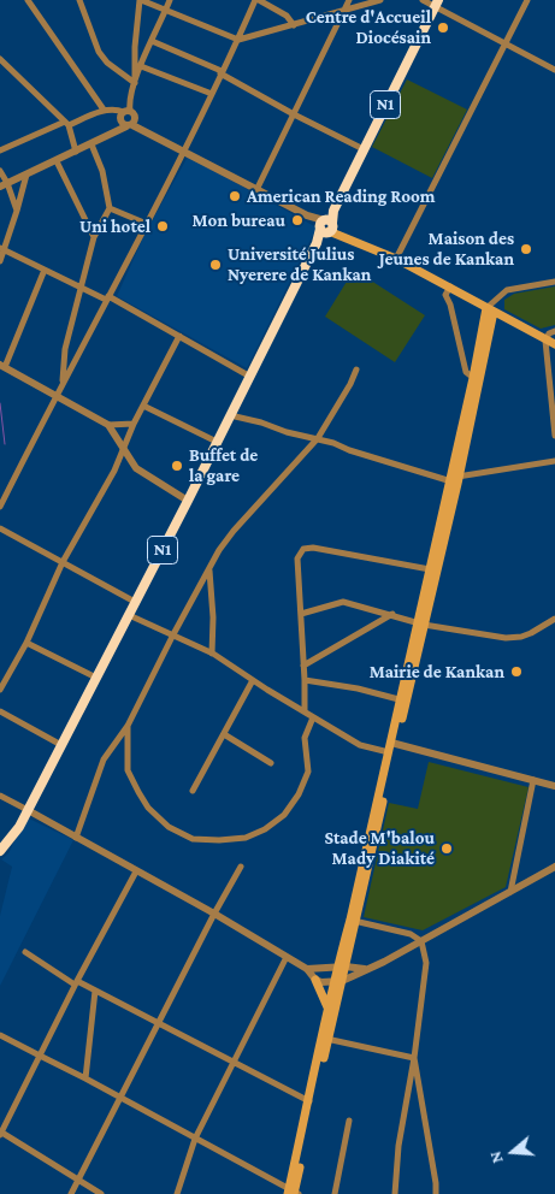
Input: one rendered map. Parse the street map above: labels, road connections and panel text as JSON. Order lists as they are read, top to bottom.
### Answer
{
  "streets": {
    "highway": ["N1"]
  },
  "places": [
    "Centre d'Accueil Diocésain",
    "American Reading Room",
    "Mon bureau",
    "Uni hotel",
    "Maison des Jeunes de Kankan",
    "Université Julius Nyerere de Kankan",
    "Buffet de la gare",
    "Mairie de Kankan",
    "Stade M'balou Mady Diakité"
  ],
  "north": "left"
}
